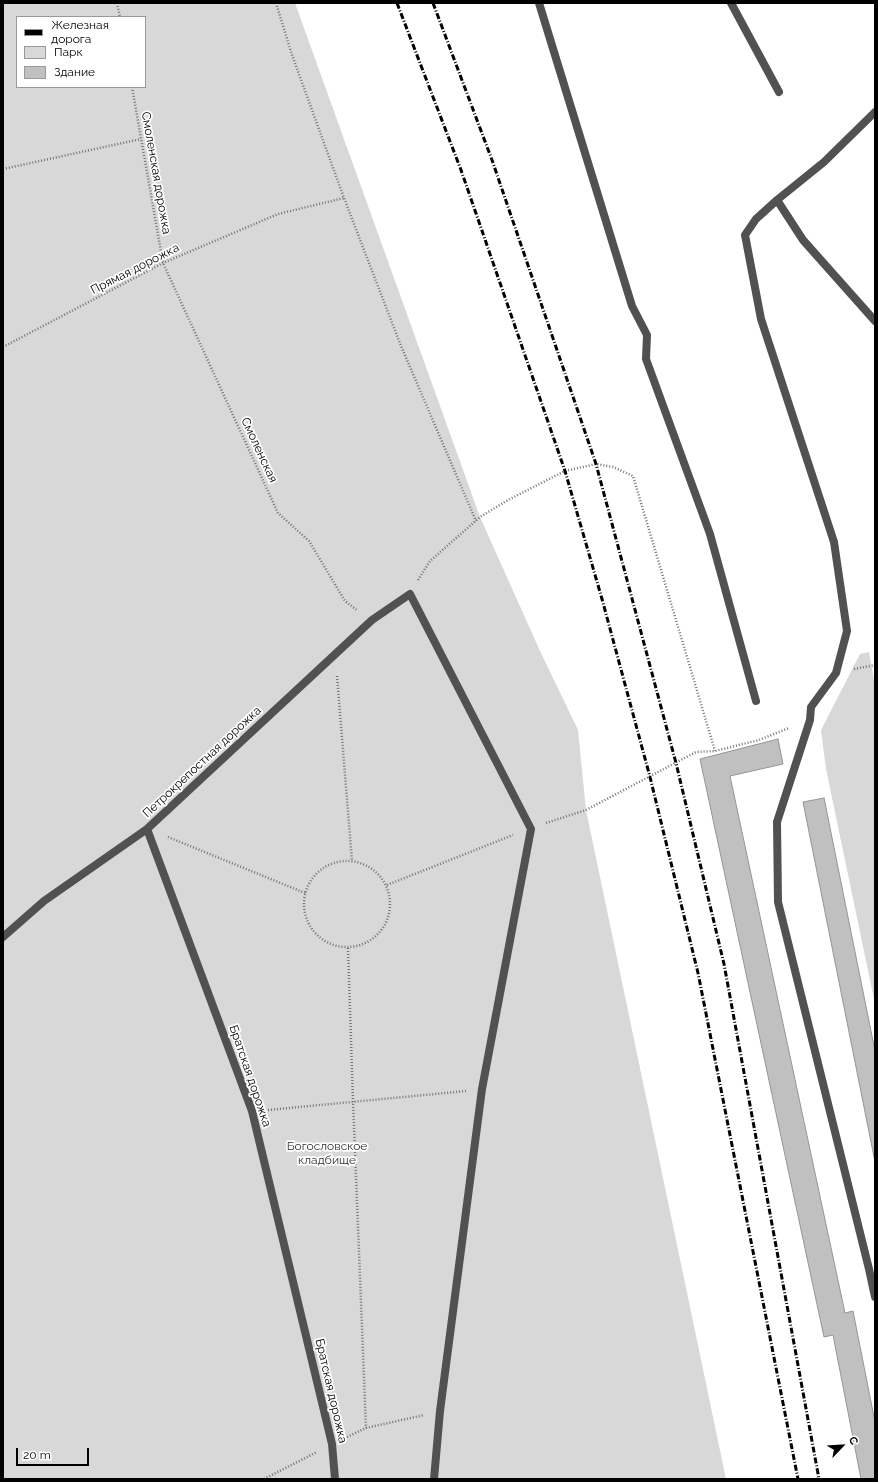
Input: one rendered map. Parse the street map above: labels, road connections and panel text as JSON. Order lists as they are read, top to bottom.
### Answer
{
  "streets": {
    "lane": ["Петрокрепостная дорожка", "Братская дорожка"],
    "path": ["Смоленская дорожка", "Прямая дорожка", "Смоленская"]
  },
  "crossings": [
    ["Смоленская дорожка", "Прямая дорожка"],
    ["Смоленская дорожка", "Смоленская"],
    ["Прямая дорожка", "Смоленская"],
    ["Смоленская", "Петрокрепостная дорожка"],
    ["Петрокрепостная дорожка", "Братская дорожка"]
  ],
  "parks": ["Богословское кладбище"],
  "legend": ["Железная дорога", "Парк", "Здание"],
  "scale_bar": "20 m",
  "north": "top right"
}
